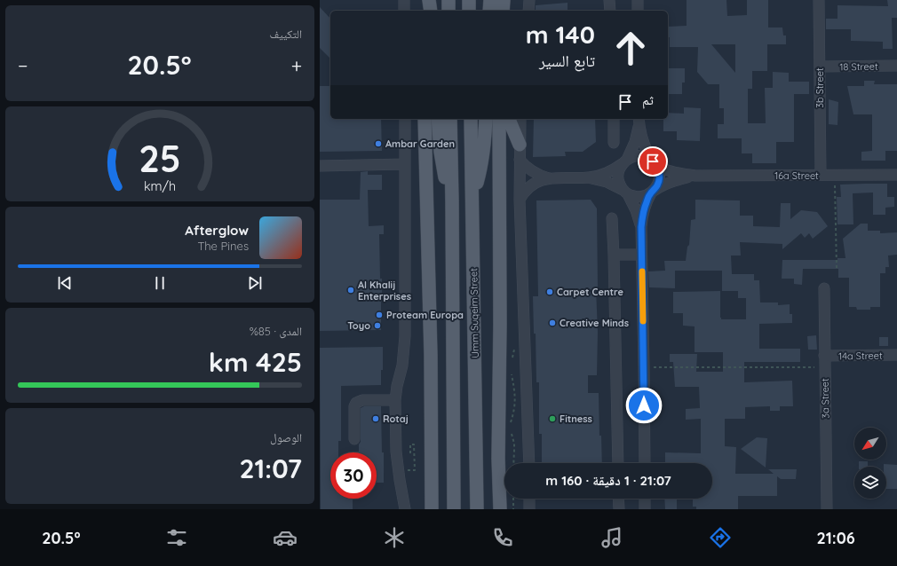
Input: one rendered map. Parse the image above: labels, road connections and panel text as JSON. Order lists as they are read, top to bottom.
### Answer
{
  "streets": {
    "main road": ["Umm Suqeim Street"],
    "street": [
      "18 Street",
      "3b Street",
      "16a Street",
      "14a Street",
      "3a Street"
    ]
  },
  "crossings": [
    ["18 Street", "3b Street"],
    ["3b Street", "16a Street"],
    ["14a Street", "3a Street"]
  ],
  "places": [
    "Ambar Garden",
    "Al Khalij Enterprises",
    "Carpet Centre",
    "Proteam Europa",
    "Creative Minds",
    "Toyo",
    "Rotaj",
    "Fitness"
  ],
  "north": "bottom left",
  "page": {
    "tile": [
      "التكييف",
      ["المدى · 85%", "425 km"],
      ["الوصول", "21:07"]
    ],
    "turn": ["140 m", "تابع السير"],
    "heat": ["−", "20.5°", "+"],
    "then": "ثم",
    "song": ["Afterglow", "The Pines"],
    "limit": "30",
    "trip": "21:07 · 1 دقيقة · 160 m",
    "tabs": ["21:06", "20.5°"],
    "gauge": ["25", "km/h"]
  }
}
